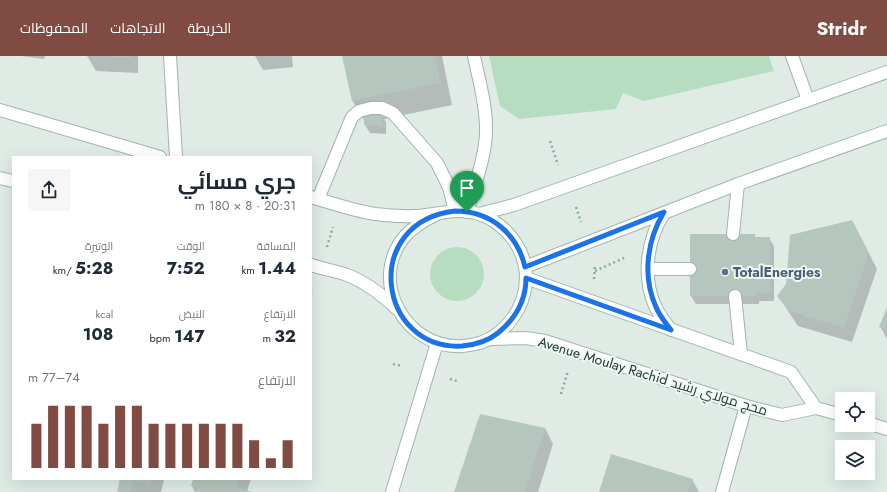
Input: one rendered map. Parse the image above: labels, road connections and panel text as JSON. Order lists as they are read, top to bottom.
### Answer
{
  "streets": {
    "main road": ["Avenue Moulay Rachid محج مولاي رشيد"]
  },
  "places": ["TotalEnergies"],
  "page": {
    "header": "Stridr",
    "nav": ["الخريطة", "الاتجاهات", "المحفوظات"],
    "heading": ["جري مسائي", "20:31 · 8 × 180 m"],
    "stats": [
      ["المسافة", "1.44 km"],
      ["الوقت", "7:52"],
      ["الوتيرة", "5:28 /km"],
      ["الارتفاع", "32 m"],
      ["النبض", "147 bpm"],
      ["kcal", "108"]
    ],
    "chart": ["الارتفاع", "74–77 m"]
  }
}
